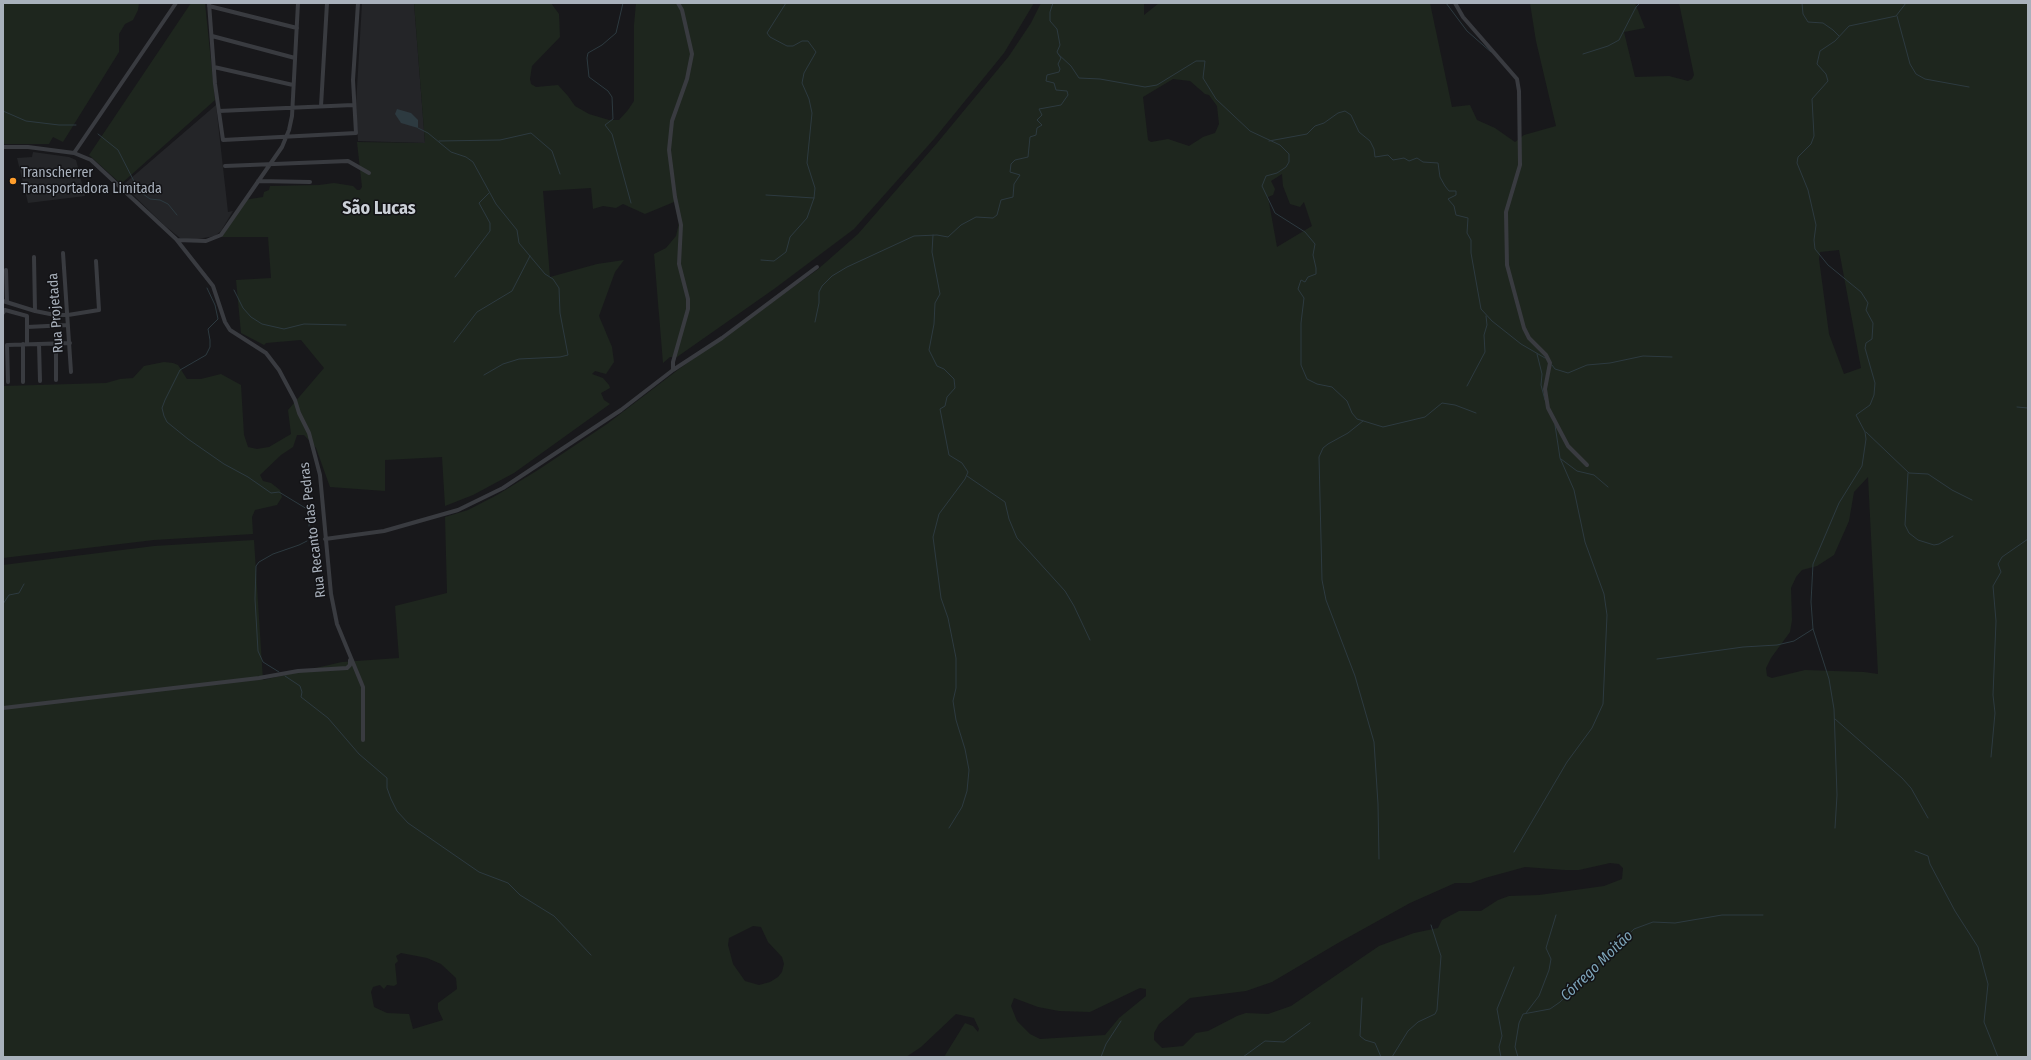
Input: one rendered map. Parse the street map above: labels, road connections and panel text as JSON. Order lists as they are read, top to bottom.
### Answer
{
  "streets": {
    "street": ["Rua Projetada", "Rua Recanto das Pedras"]
  },
  "districts": ["São Lucas"],
  "water": ["Córrego Moitão"],
  "places": ["Transcherrer Transportadora Limitada"]
}
